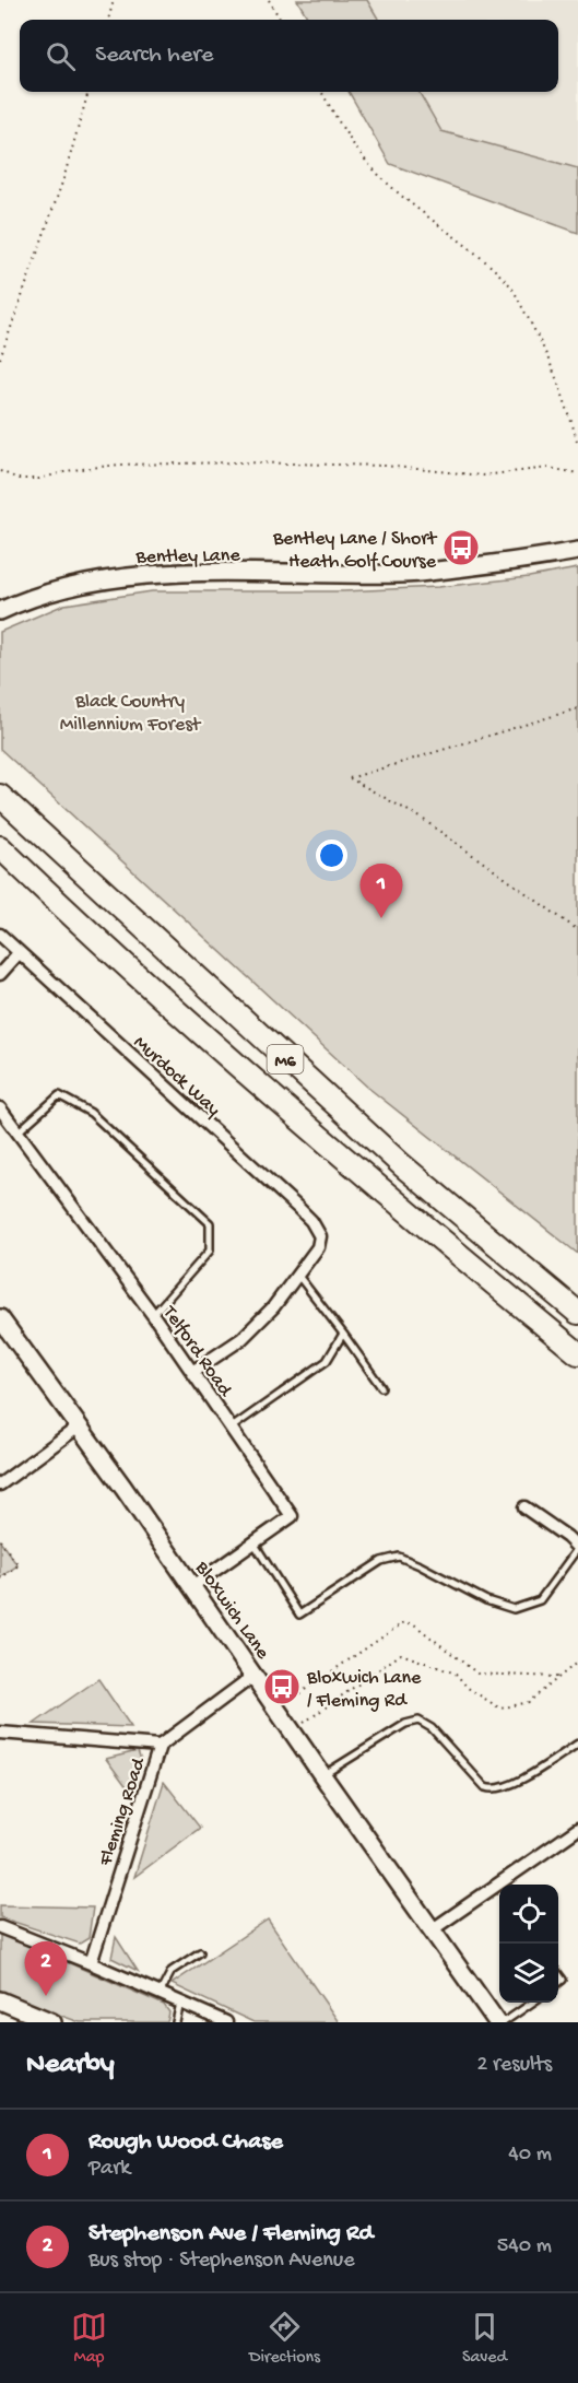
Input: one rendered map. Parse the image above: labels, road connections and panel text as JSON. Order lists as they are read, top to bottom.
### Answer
{
  "streets": {
    "highway": ["M6"],
    "street": [
      "Bentley Lane",
      "Murdock Way",
      "Telford Road",
      "Bloxwich Lane",
      "Fleming Road"
    ]
  },
  "crossings": [
    ["Telford Road", "Bloxwich Lane"],
    ["Bloxwich Lane", "Fleming Road"]
  ],
  "parks": ["Black Country Millennium Forest"],
  "places": {
    "bus stop": ["Bentley Lane / Short Heath Golf Course", "Bloxwich Lane / Fleming Rd"]
  },
  "page": {
    "search": "Search here",
    "pins": ["1", "2"],
    "heading": ["Nearby", "2 results"],
    "list": [
      {
        "mark": "1",
        "name": "Rough Wood Chase",
        "note": "Park",
        "value": "40 m"
      },
      {
        "mark": "2",
        "name": "Stephenson Ave / Fleming Rd",
        "note": "Bus stop · Stephenson Avenue",
        "value": "540 m"
      }
    ],
    "nav": ["Map", "Directions", "Saved"]
  }
}
